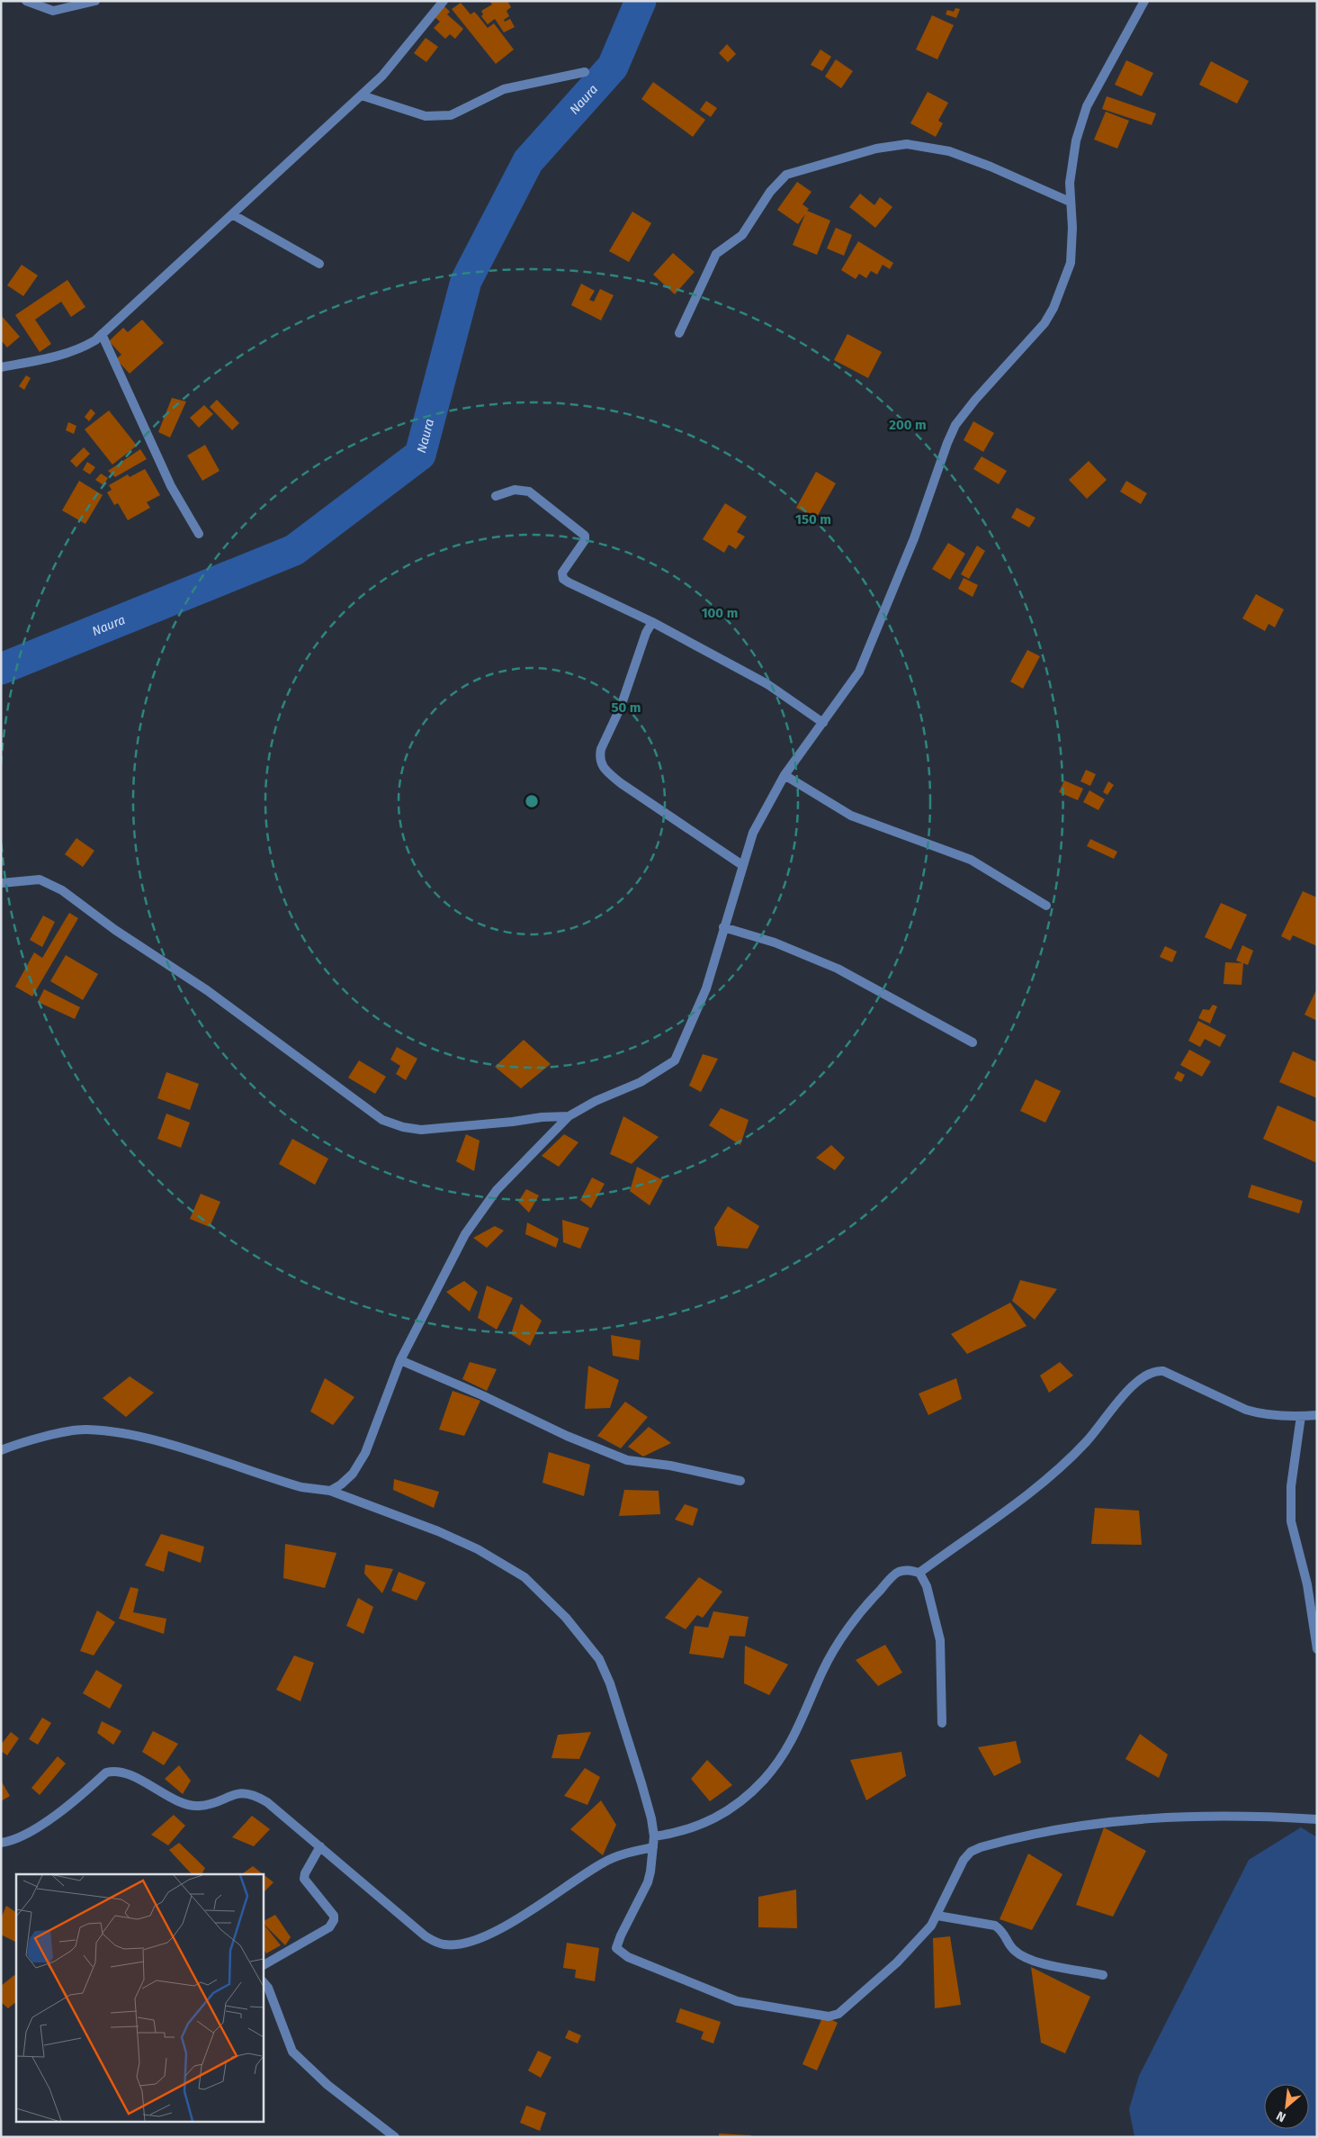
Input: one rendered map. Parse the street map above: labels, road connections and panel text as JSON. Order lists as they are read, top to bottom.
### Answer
{
  "water": ["Naura"],
  "north": "bottom left",
  "rings": [
    "200 m",
    "150 m",
    "100 m",
    "50 m"
  ]
}
